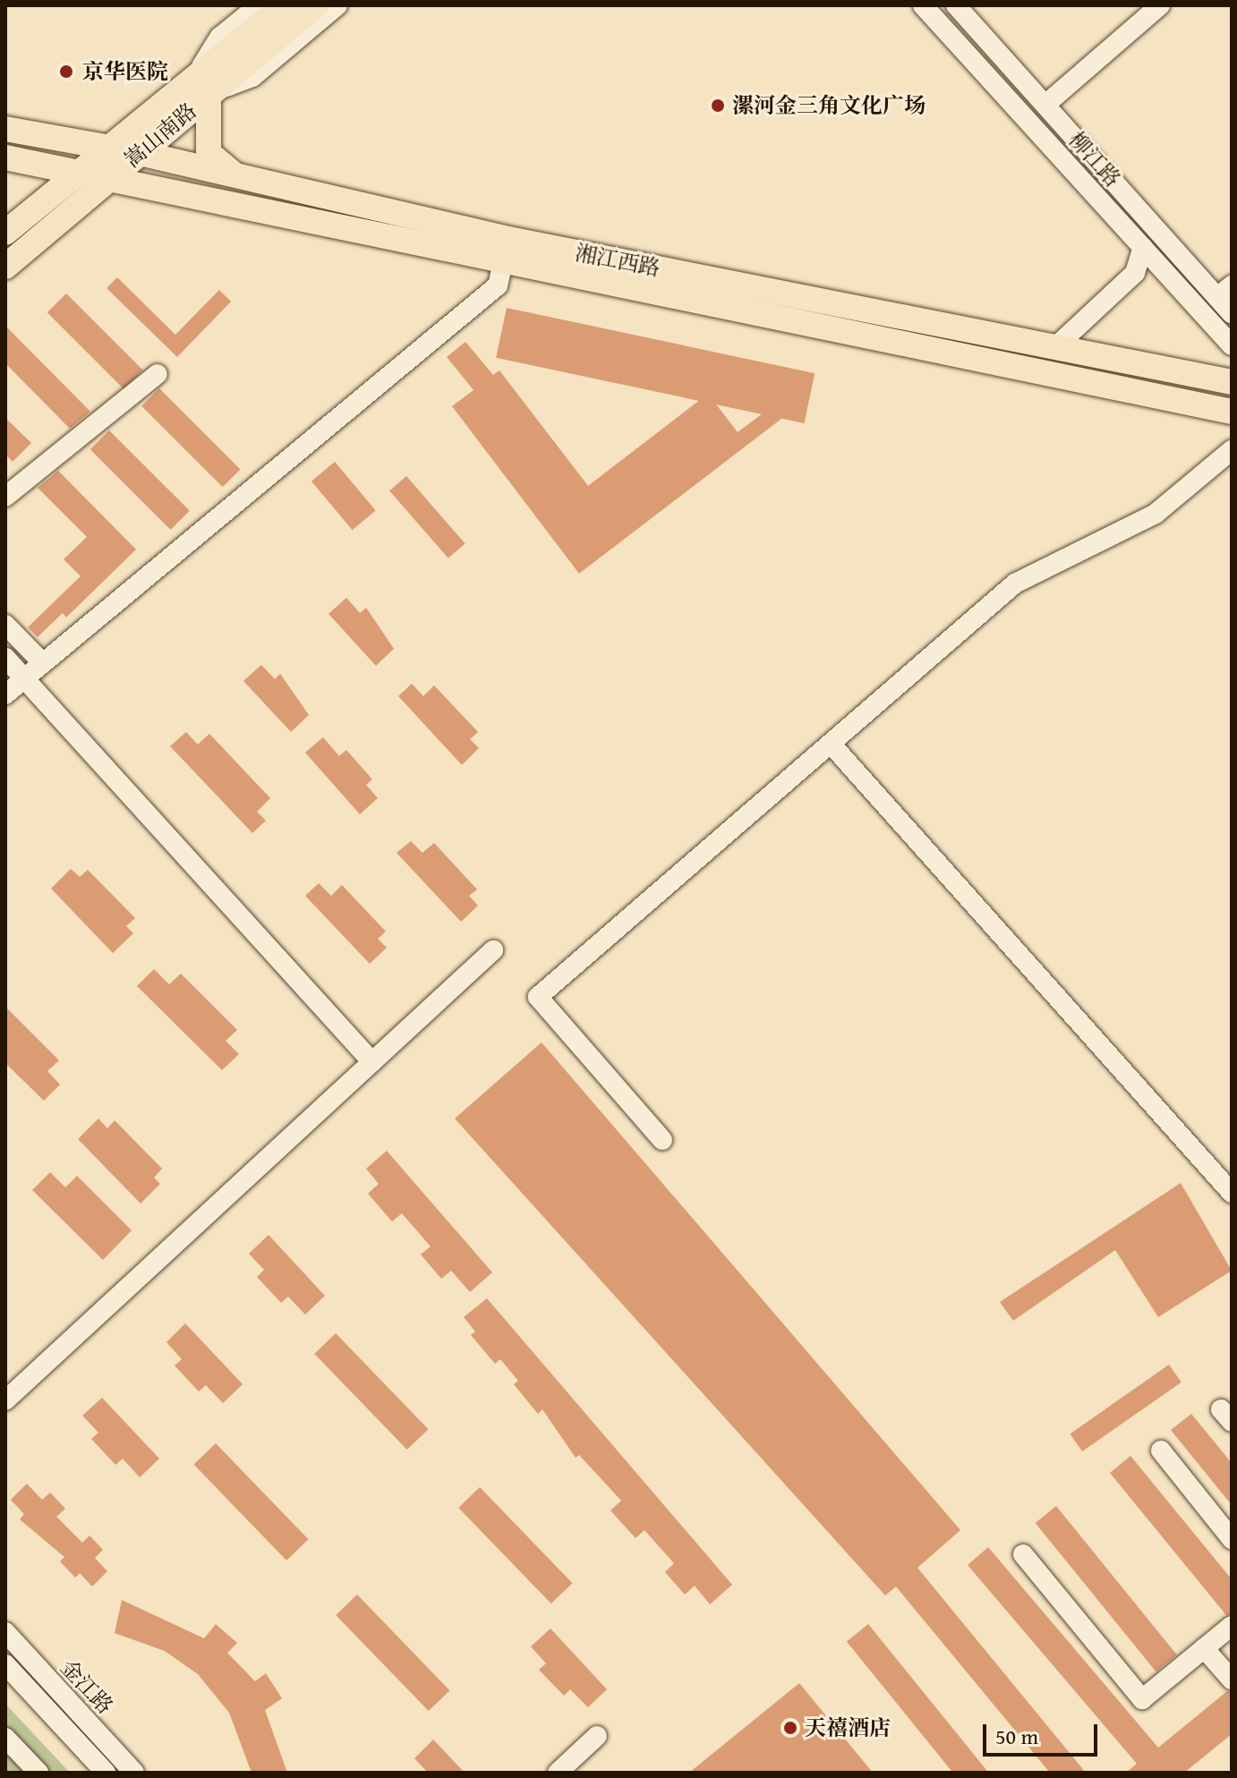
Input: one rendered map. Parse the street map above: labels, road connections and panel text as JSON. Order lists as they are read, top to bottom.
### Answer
{
  "streets": {
    "main road": ["嵩山南路", "湘江西路"],
    "street": ["柳江路", "金江路"]
  },
  "crossings": [
    ["嵩山南路", "湘江西路"]
  ],
  "places": ["京华医院", "漯河金三角文化广场", "天禧酒店"],
  "scale_bar": "50 m"
}
